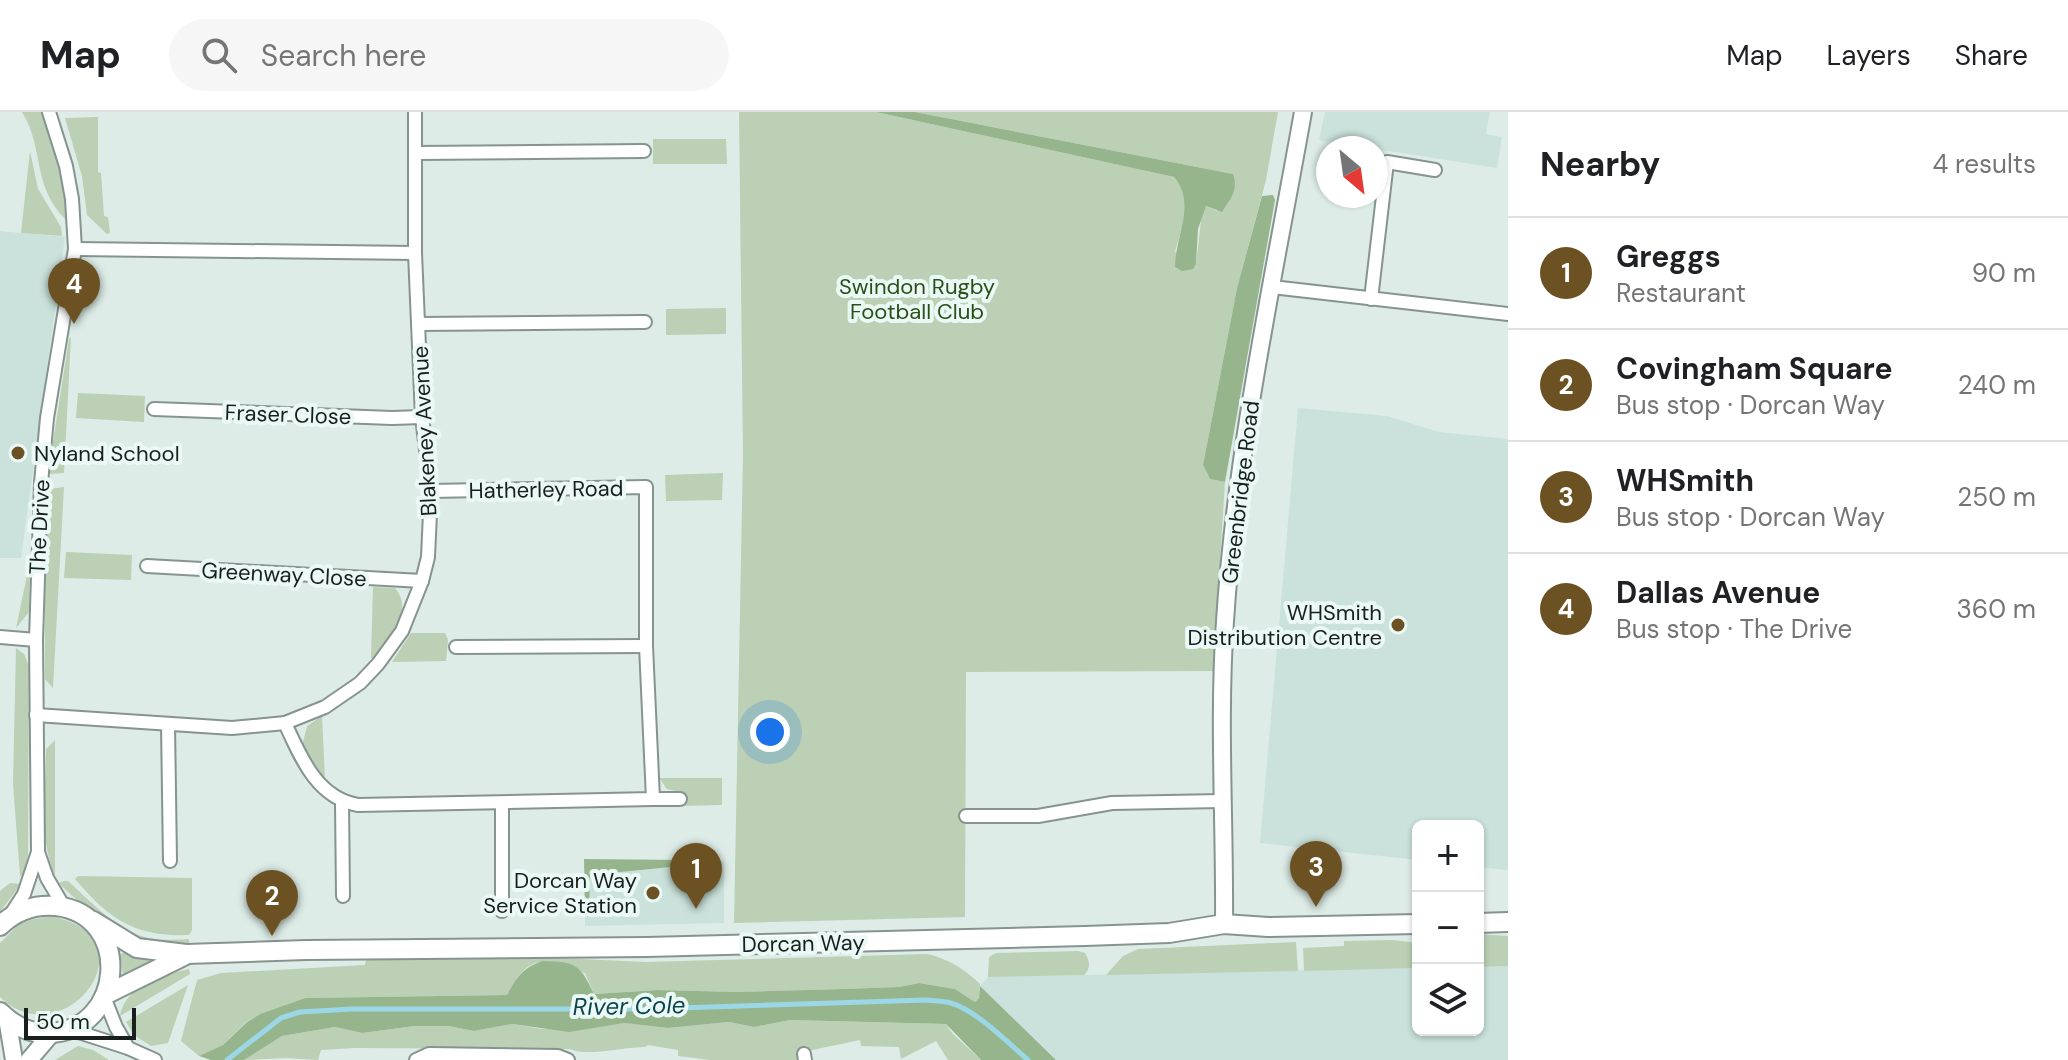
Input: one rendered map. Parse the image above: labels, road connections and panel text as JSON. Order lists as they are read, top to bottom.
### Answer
{
  "streets": {
    "main road": ["Dorcan Way"],
    "street": [
      "Fraser Close",
      "Blakeney Avenue",
      "Hatherley Road",
      "Greenbridge Road",
      "The Drive",
      "Greenway Close"
    ]
  },
  "crossings": [
    ["Fraser Close", "Blakeney Avenue"],
    ["Blakeney Avenue", "Hatherley Road"],
    ["Blakeney Avenue", "The Drive"],
    ["Blakeney Avenue", "Greenway Close"],
    ["Greenbridge Road", "Dorcan Way"],
    ["The Drive", "Dorcan Way"]
  ],
  "water": ["River Cole"],
  "parks": ["Swindon Rugby Football Club"],
  "places": ["Nyland School", "WHSmith Distribution Centre", "Dorcan Way Service Station"],
  "scale_bar": "50 m",
  "north": "bottom right",
  "page": {
    "header": "Map",
    "search": "Search here",
    "nav": ["Map", "Layers", "Share"],
    "heading": ["Nearby", "4 results"],
    "list": [
      {
        "mark": "1",
        "name": "Greggs",
        "note": "Restaurant",
        "value": "90 m"
      },
      {
        "mark": "2",
        "name": "Covingham Square",
        "note": "Bus stop · Dorcan Way",
        "value": "240 m"
      },
      {
        "mark": "3",
        "name": "WHSmith",
        "note": "Bus stop · Dorcan Way",
        "value": "250 m"
      },
      {
        "mark": "4",
        "name": "Dallas Avenue",
        "note": "Bus stop · The Drive",
        "value": "360 m"
      }
    ],
    "pins": [
      "4",
      "3",
      "1",
      "2"
    ],
    "map_buttons": ["+", "−"],
    "scale": "50 m"
  }
}
